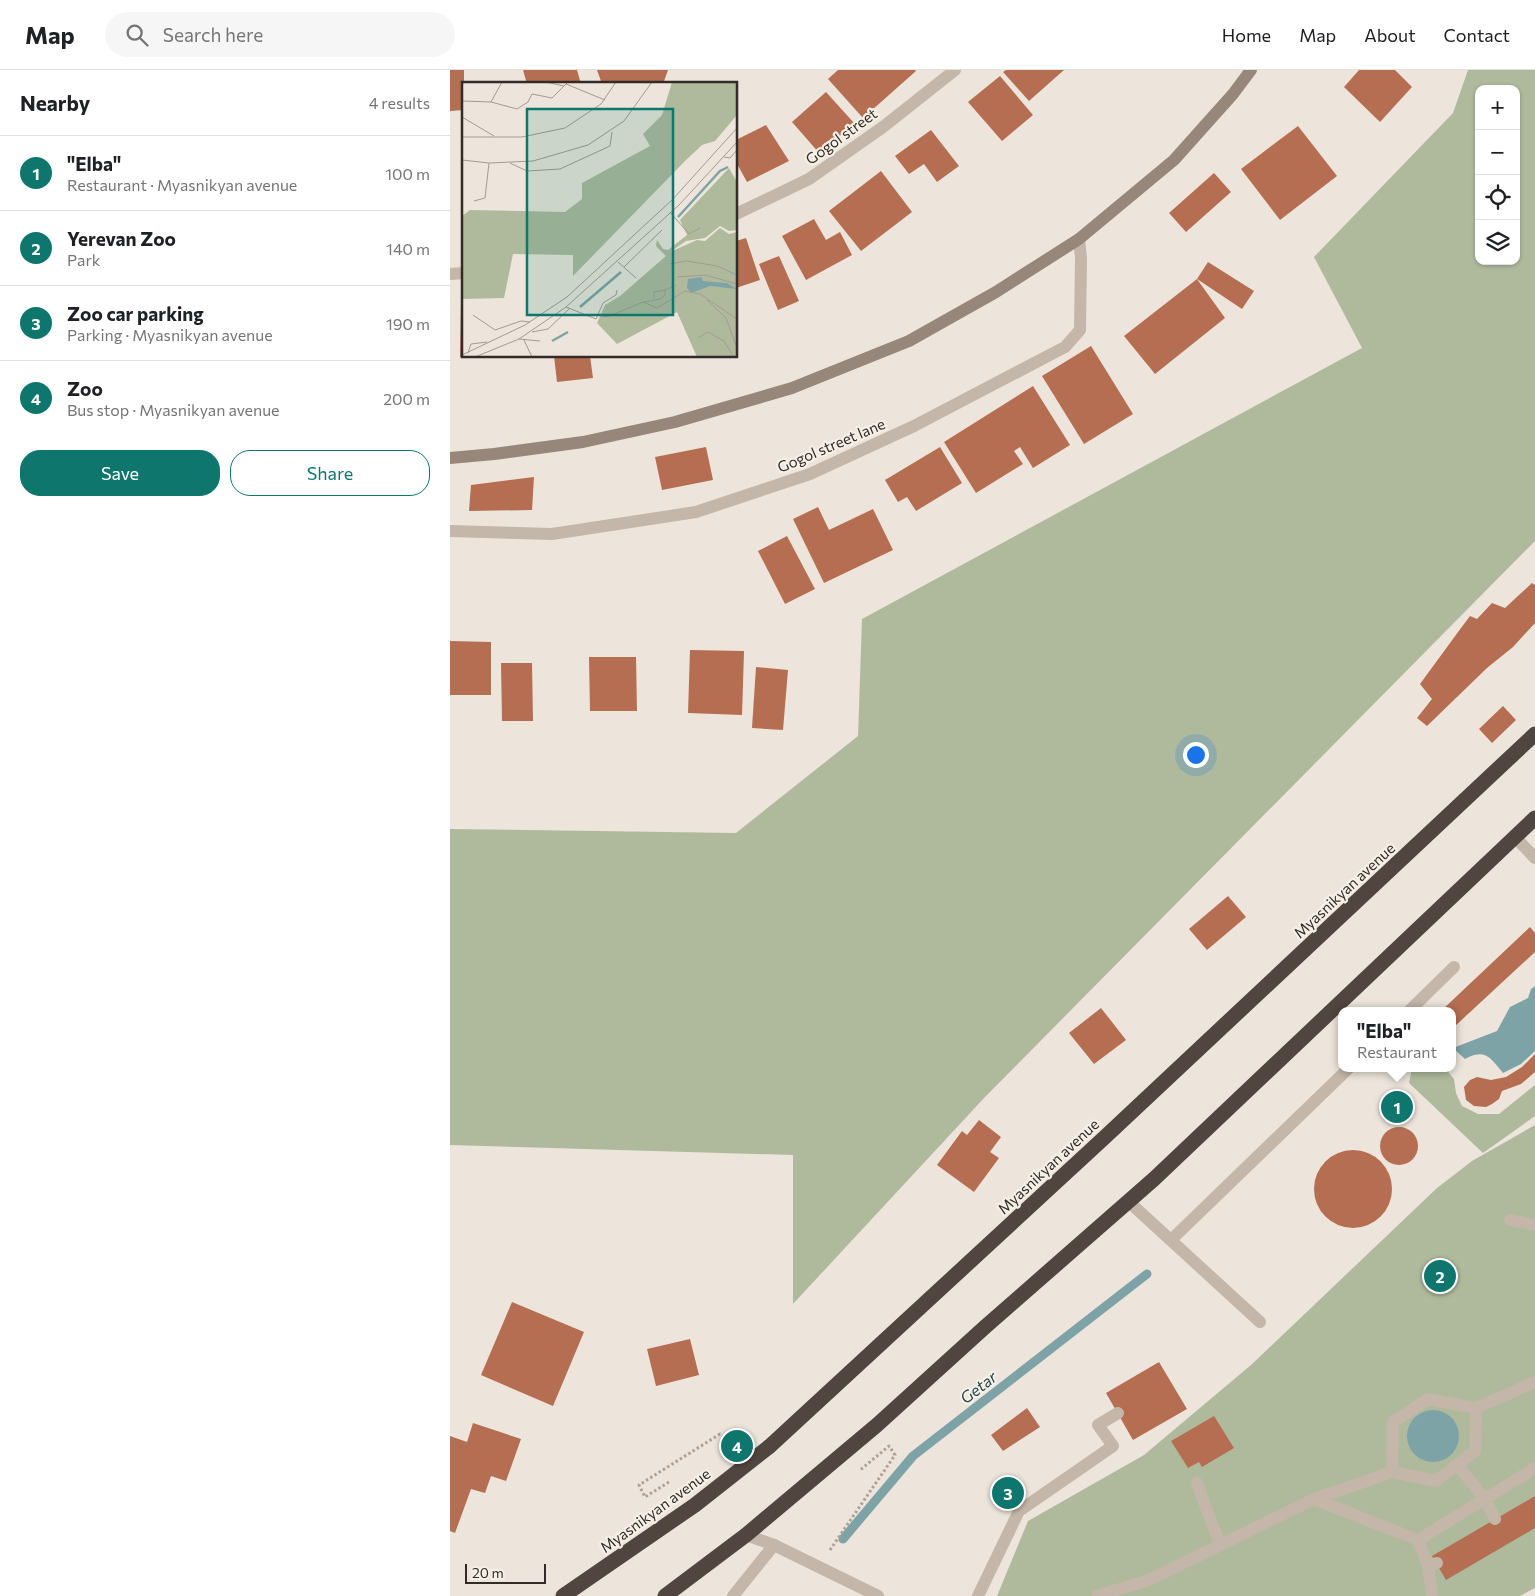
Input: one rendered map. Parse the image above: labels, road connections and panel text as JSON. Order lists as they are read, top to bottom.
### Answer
{
  "streets": {
    "highway": ["Myasnikyan avenue"],
    "street": ["Gogol street", "Gogol street lane"]
  },
  "water": ["Getar"],
  "scale_bar": "20 m",
  "page": {
    "header": "Map",
    "search": "Search here",
    "nav": [
      "Home",
      "Map",
      "About",
      "Contact"
    ],
    "heading": ["Nearby", "4 results"],
    "map_buttons": ["+", "−"],
    "list": [
      {
        "mark": "1",
        "name": "\"Elba\"",
        "note": "Restaurant · Myasnikyan avenue",
        "value": "100 m"
      },
      {
        "mark": "2",
        "name": "Yerevan Zoo",
        "note": "Park",
        "value": "140 m"
      },
      {
        "mark": "3",
        "name": "Zoo car parking",
        "note": "Parking · Myasnikyan avenue",
        "value": "190 m"
      },
      {
        "mark": "4",
        "name": "Zoo",
        "note": "Bus stop · Myasnikyan avenue",
        "value": "200 m"
      }
    ],
    "buttons": ["Save", "Share"],
    "popup": ["\"Elba\"", "Restaurant"],
    "pins": [
      "1",
      "2",
      "4",
      "3"
    ],
    "scale": "20 m"
  }
}
